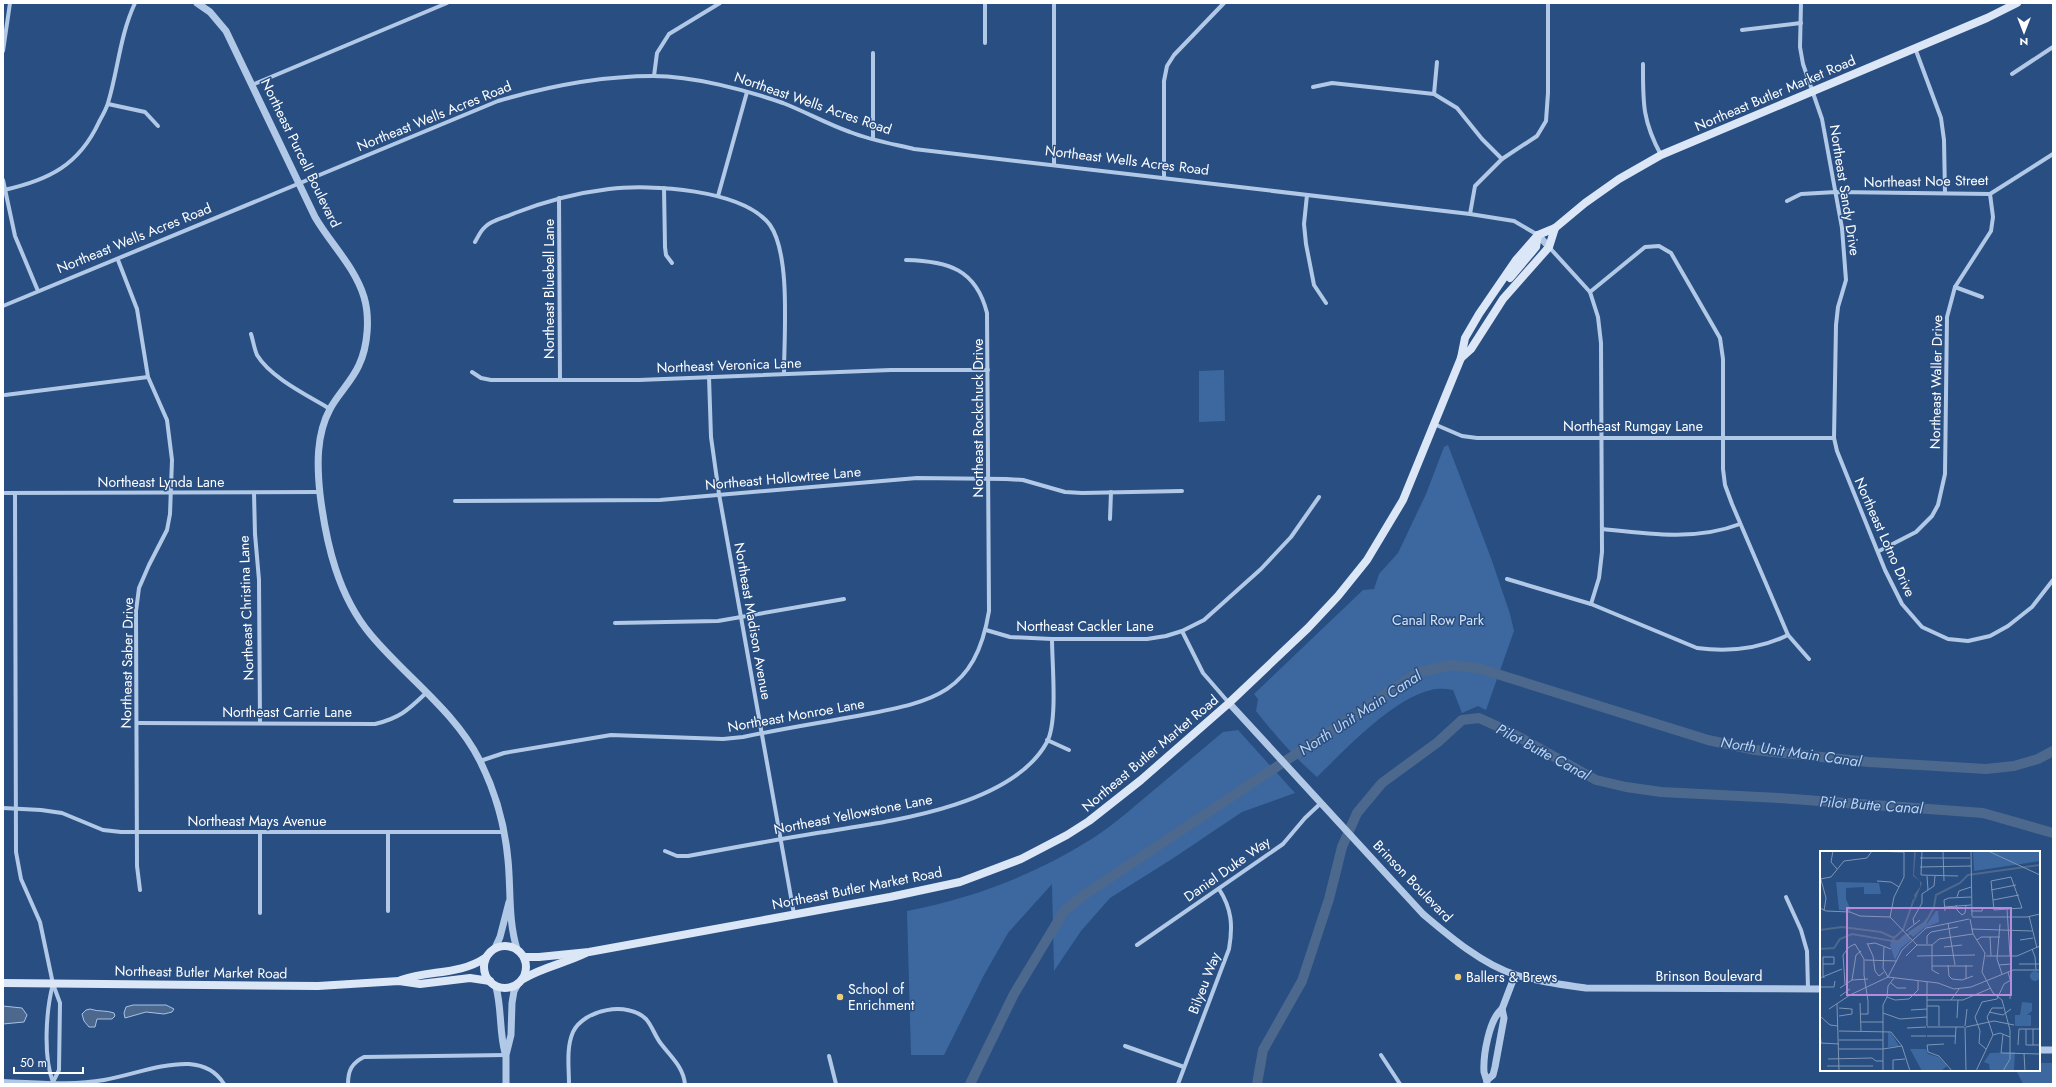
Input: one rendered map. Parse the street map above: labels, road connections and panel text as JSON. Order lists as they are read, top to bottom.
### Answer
{
  "streets": {
    "main road": ["Northeast Butler Market Road"],
    "street": [
      "Northeast Wells Acres Road",
      "Northeast Purcell Boulevard",
      "Northeast Noe Street",
      "Northeast Sandy Drive",
      "Northeast Bluebell Lane",
      "Northeast Veronica Lane",
      "Northeast Waller Drive",
      "Northeast Rockchuck Drive",
      "Northeast Rumgay Lane",
      "Northeast Hollowtree Lane",
      "Northeast Lynda Lane",
      "Northeast Lotno Drive",
      "Northeast Christina Lane",
      "Northeast Madison Avenue",
      "Northeast Cackler Lane",
      "Northeast Saber Drive",
      "Northeast Carrie Lane",
      "Northeast Monroe Lane",
      "Northeast Yellowstone Lane",
      "Northeast Mays Avenue",
      "Daniel Duke Way",
      "Brinson Boulevard",
      "Bilyeu Way"
    ]
  },
  "crossings": [
    ["Northeast Butler Market Road", "Northeast Wells Acres Road"],
    ["Northeast Butler Market Road", "Northeast Purcell Boulevard"],
    ["Northeast Butler Market Road", "Northeast Sandy Drive"],
    ["Northeast Butler Market Road", "Northeast Rumgay Lane"],
    ["Northeast Butler Market Road", "Northeast Madison Avenue"],
    ["Northeast Butler Market Road", "Brinson Boulevard"],
    ["Northeast Wells Acres Road", "Northeast Purcell Boulevard"],
    ["Northeast Wells Acres Road", "Northeast Saber Drive"],
    ["Northeast Purcell Boulevard", "Northeast Lynda Lane"],
    ["Northeast Purcell Boulevard", "Northeast Carrie Lane"],
    ["Northeast Purcell Boulevard", "Northeast Monroe Lane"],
    ["Northeast Purcell Boulevard", "Northeast Mays Avenue"],
    ["Northeast Noe Street", "Northeast Sandy Drive"],
    ["Northeast Noe Street", "Northeast Waller Drive"],
    ["Northeast Sandy Drive", "Northeast Rumgay Lane"],
    ["Northeast Sandy Drive", "Northeast Lotno Drive"],
    ["Northeast Bluebell Lane", "Northeast Veronica Lane"],
    ["Northeast Veronica Lane", "Northeast Rockchuck Drive"],
    ["Northeast Veronica Lane", "Northeast Madison Avenue"],
    ["Northeast Waller Drive", "Northeast Lotno Drive"],
    ["Northeast Rockchuck Drive", "Northeast Hollowtree Lane"],
    ["Northeast Rockchuck Drive", "Northeast Cackler Lane"],
    ["Northeast Rockchuck Drive", "Northeast Monroe Lane"],
    ["Northeast Rumgay Lane", "Northeast Lotno Drive"],
    ["Northeast Hollowtree Lane", "Northeast Madison Avenue"],
    ["Northeast Lynda Lane", "Northeast Christina Lane"],
    ["Northeast Lynda Lane", "Northeast Saber Drive"],
    ["Northeast Christina Lane", "Northeast Carrie Lane"],
    ["Northeast Madison Avenue", "Northeast Monroe Lane"],
    ["Northeast Madison Avenue", "Northeast Yellowstone Lane"],
    ["Northeast Cackler Lane", "Northeast Monroe Lane"],
    ["Northeast Cackler Lane", "Northeast Yellowstone Lane"],
    ["Northeast Saber Drive", "Northeast Carrie Lane"],
    ["Northeast Saber Drive", "Northeast Mays Avenue"],
    ["Daniel Duke Way", "Brinson Boulevard"],
    ["Daniel Duke Way", "Bilyeu Way"]
  ],
  "water": ["North Unit Main Canal", "Pilot Butte Canal"],
  "parks": ["Canal Row Park"],
  "places": ["Ballers & Brews", "School of Enrichment"],
  "scale_bar": "50 m",
  "north": "bottom"
}
